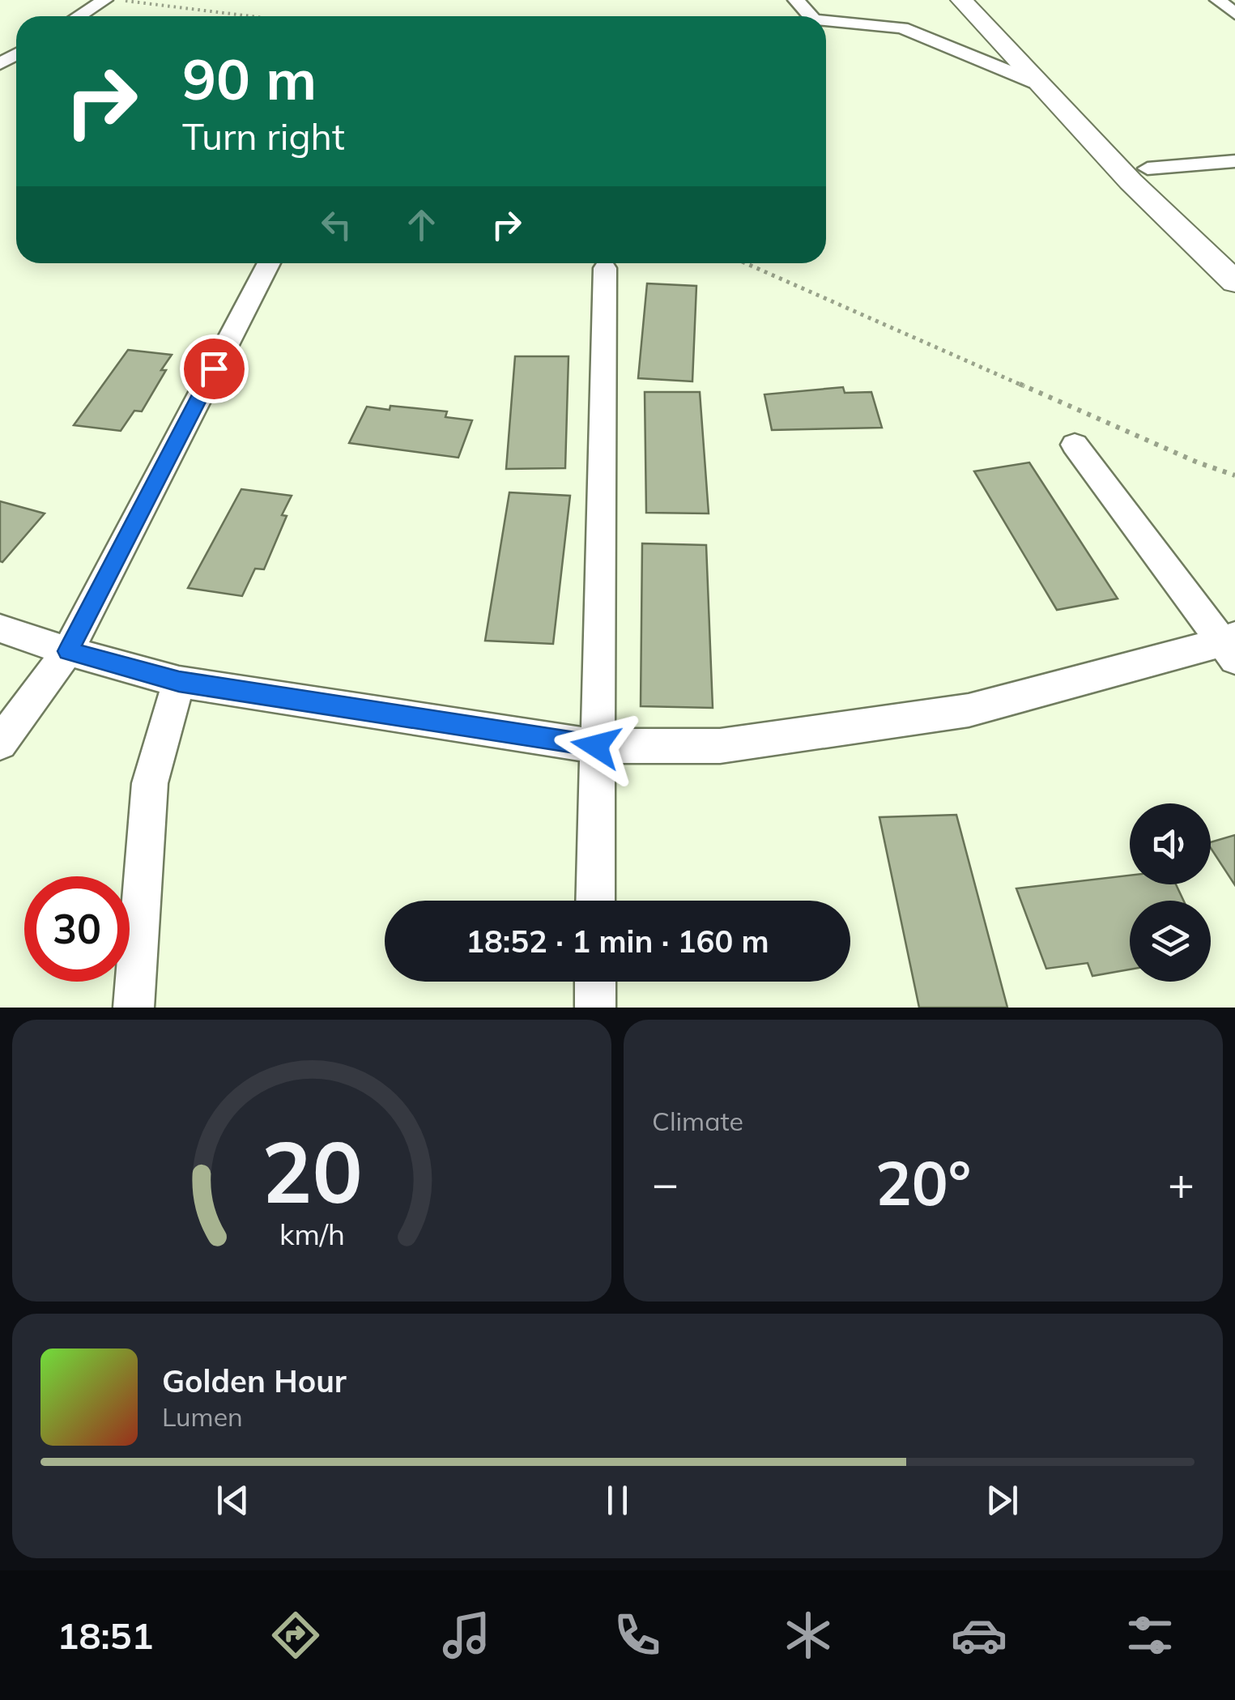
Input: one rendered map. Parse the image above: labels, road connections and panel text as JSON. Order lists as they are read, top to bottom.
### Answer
{
  "page": {
    "turn": ["90 m", "Turn right"],
    "limit": "30",
    "trip": "18:52 · 1 min · 160 m",
    "tile": "Climate",
    "heat": ["−", "20°", "+"],
    "song": ["Golden Hour", "Lumen"],
    "tabs": "18:51",
    "gauge": ["20", "km/h"]
  }
}
